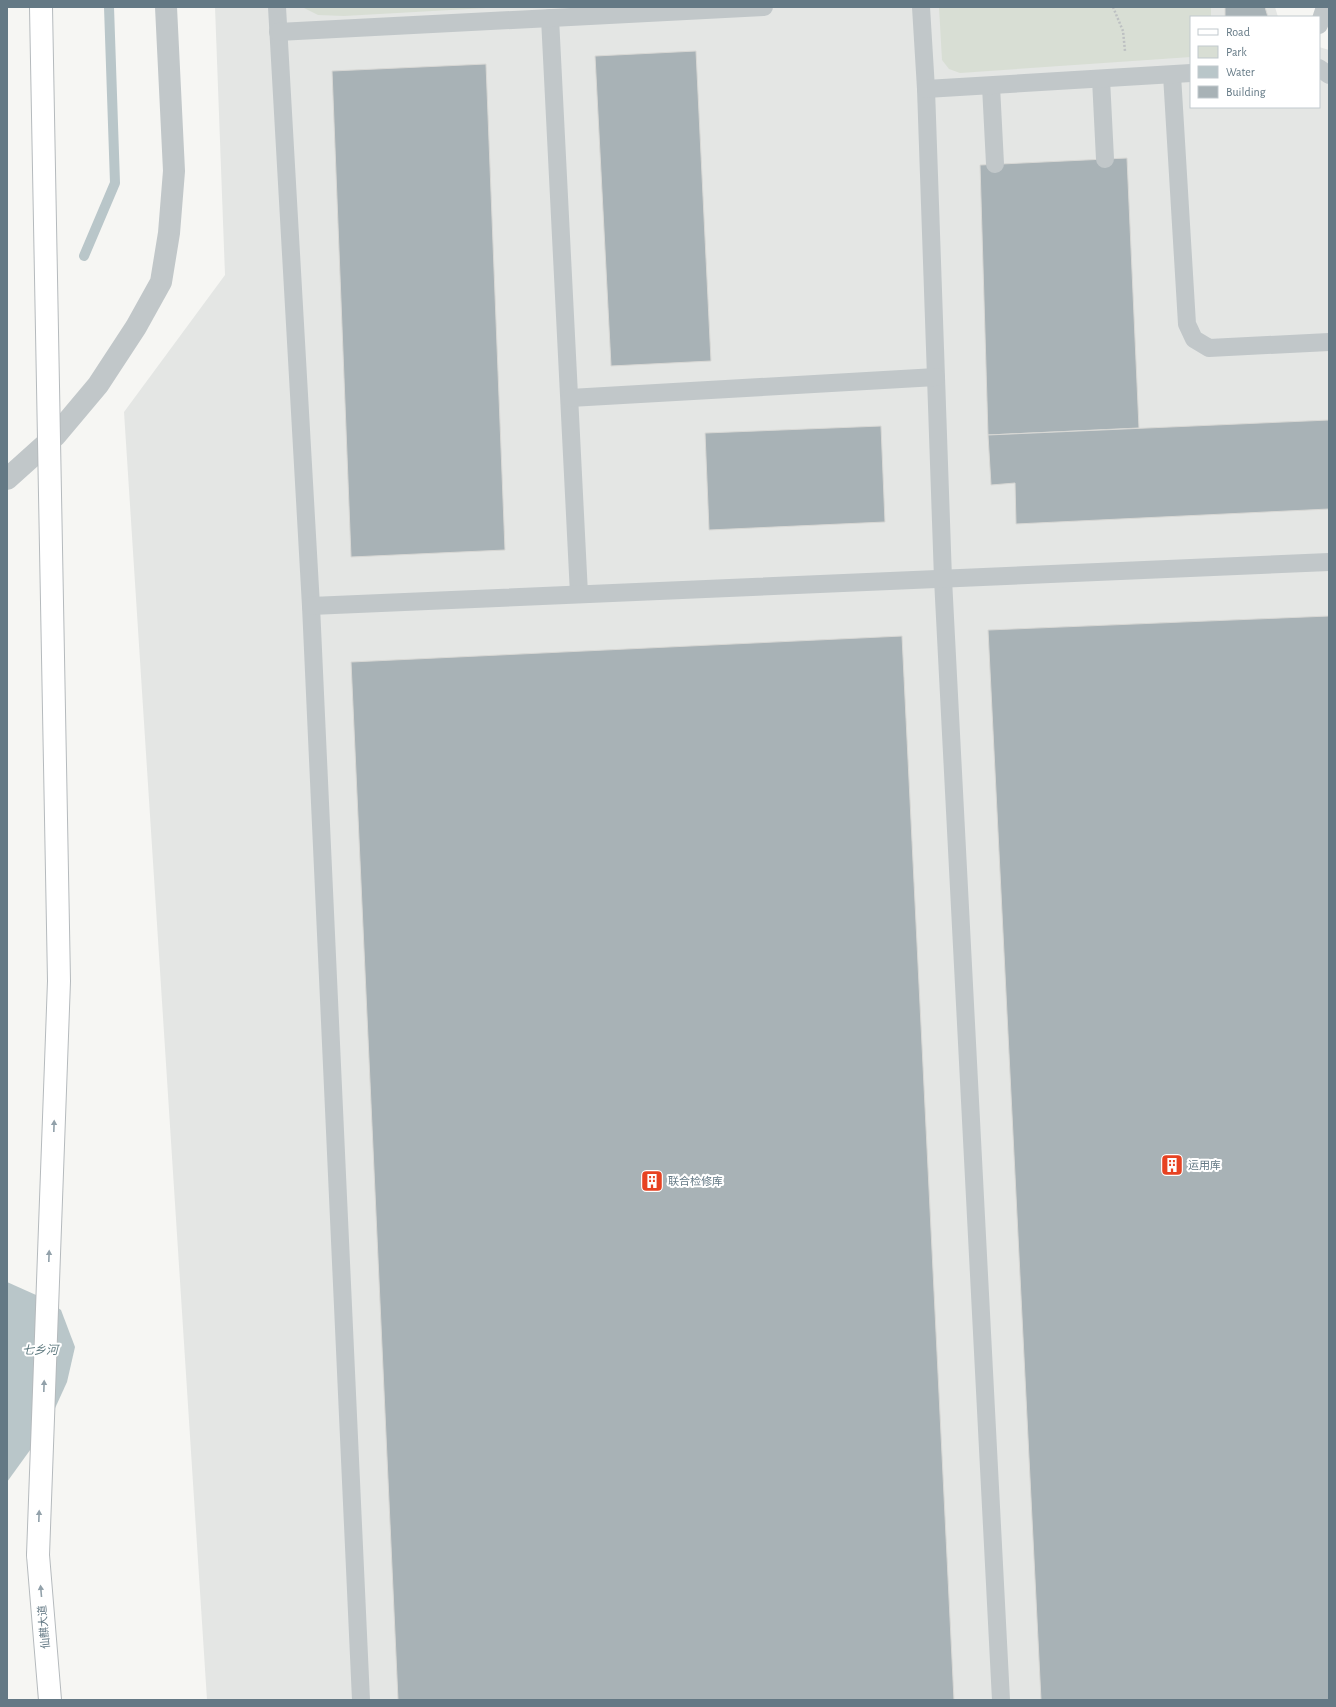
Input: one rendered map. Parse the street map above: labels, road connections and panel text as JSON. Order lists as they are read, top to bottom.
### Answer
{
  "streets": {
    "main road": ["仙麒大道"]
  },
  "one_way": ["仙麒大道"],
  "water": ["七乡河"],
  "places": {
    "building": ["运用库", "联合检修库"]
  },
  "legend": [
    "Road",
    "Park",
    "Water",
    "Building"
  ]
}
